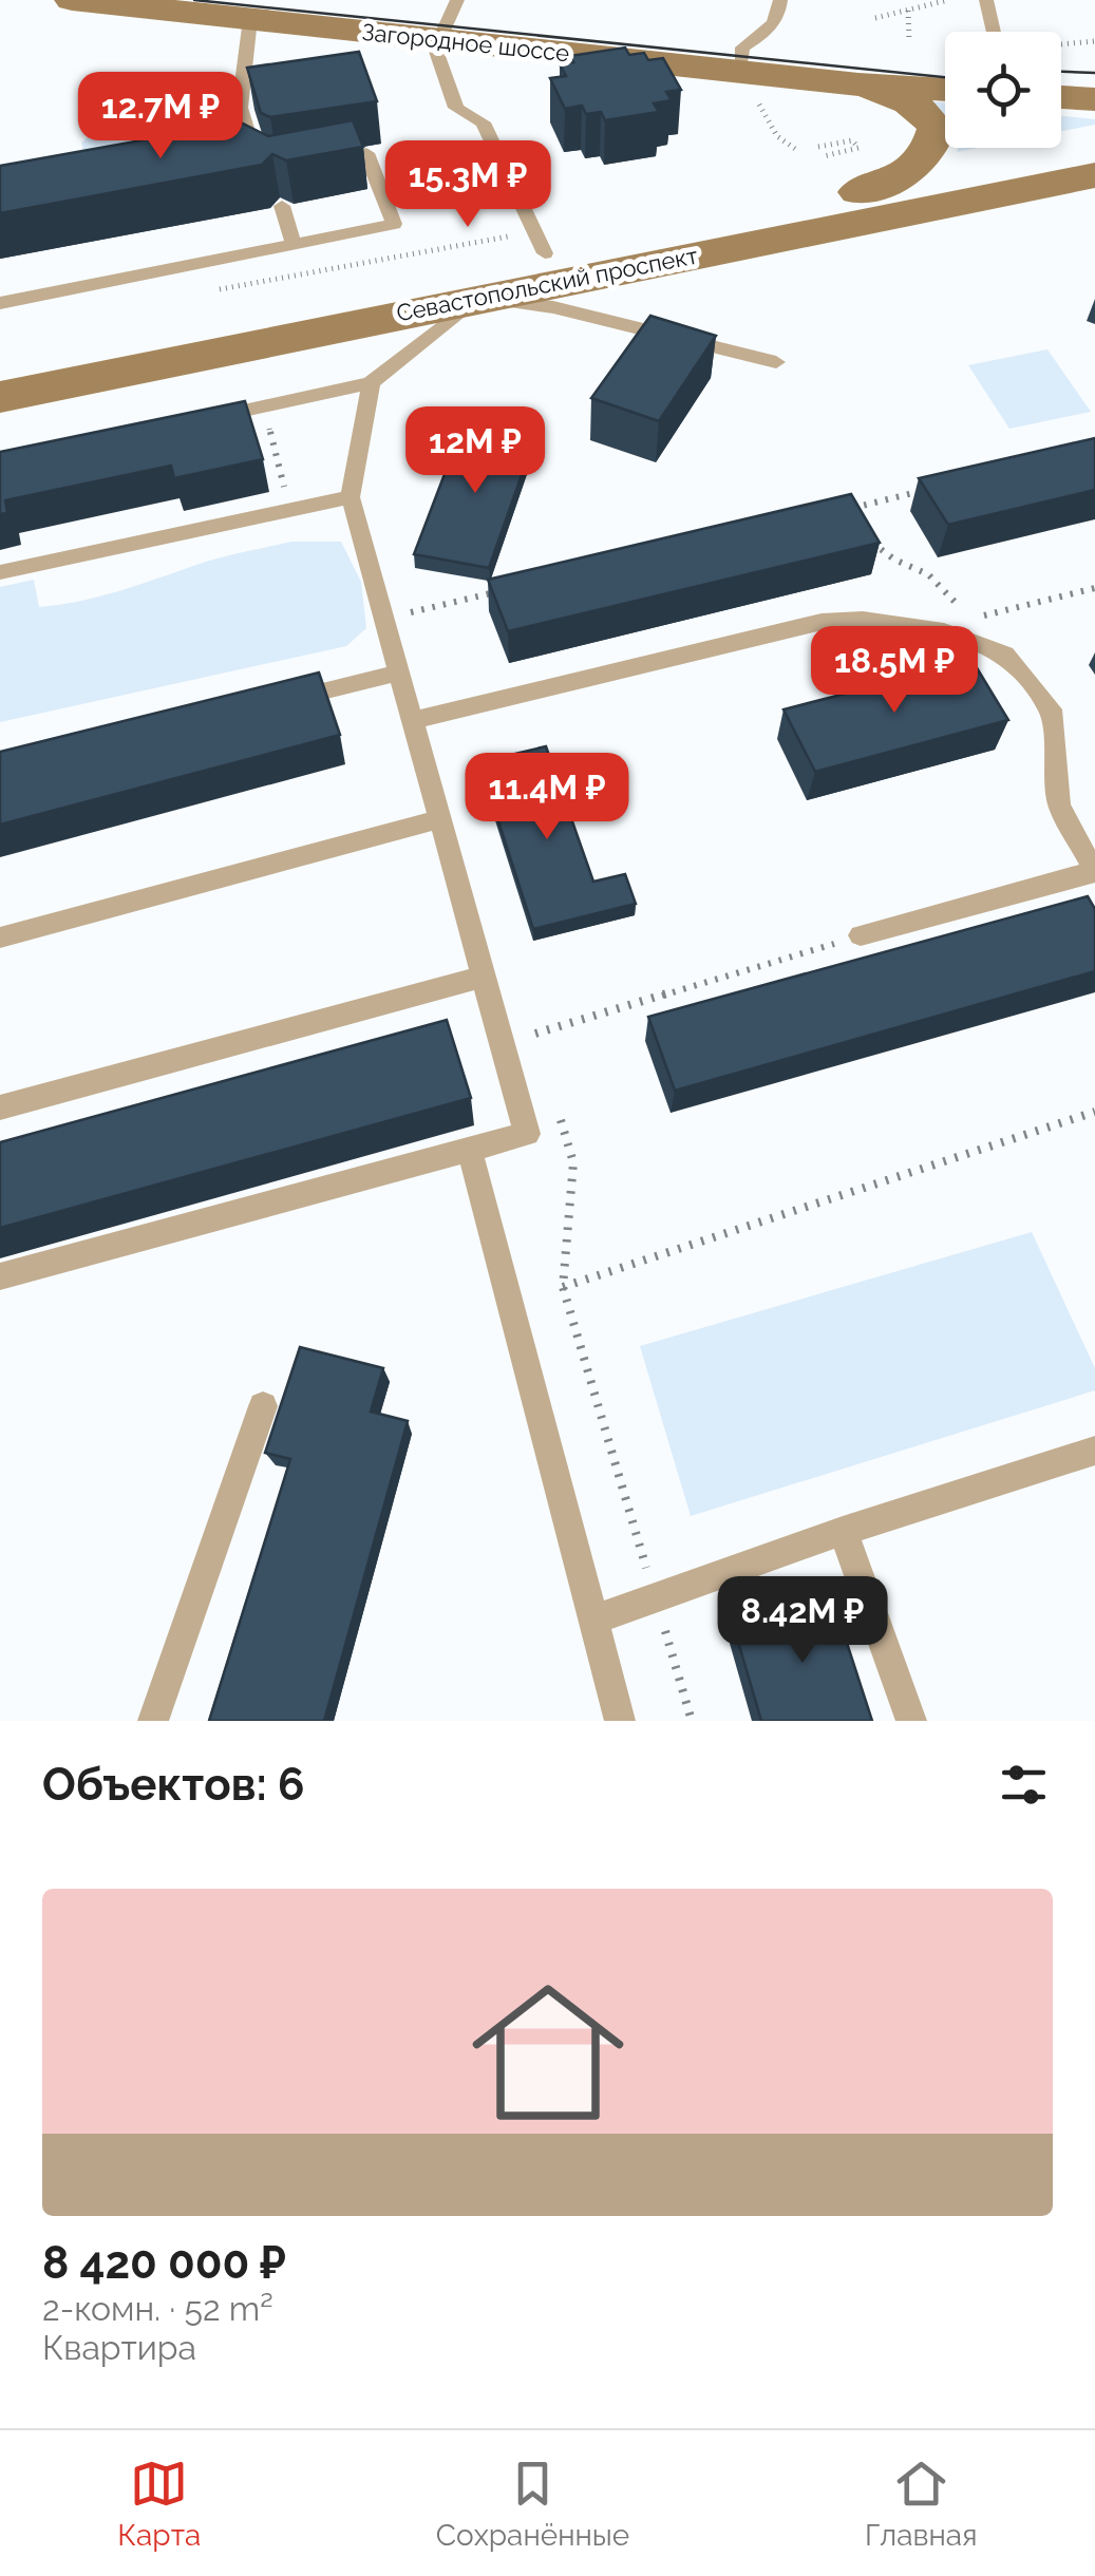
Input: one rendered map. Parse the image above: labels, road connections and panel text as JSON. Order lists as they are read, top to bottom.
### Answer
{
  "streets": {
    "main road": ["Загородное шоссе", "Севастопольский проспект"]
  },
  "crossings": [
    ["Загородное шоссе", "Севастопольский проспект"]
  ],
  "page": {
    "price": [
      "12.7M ₽",
      "15.3M ₽",
      "12M ₽",
      "18.5M ₽",
      "11.4M ₽",
      "8.42M ₽"
    ],
    "heading": "Объектов: 6",
    "list": [
      {
        "name": "8 420 000 ₽",
        "note": "2-комн. · 52 m² · Квартира"
      }
    ],
    "tabs": ["Карта", "Сохранённые", "Главная"]
  }
}
